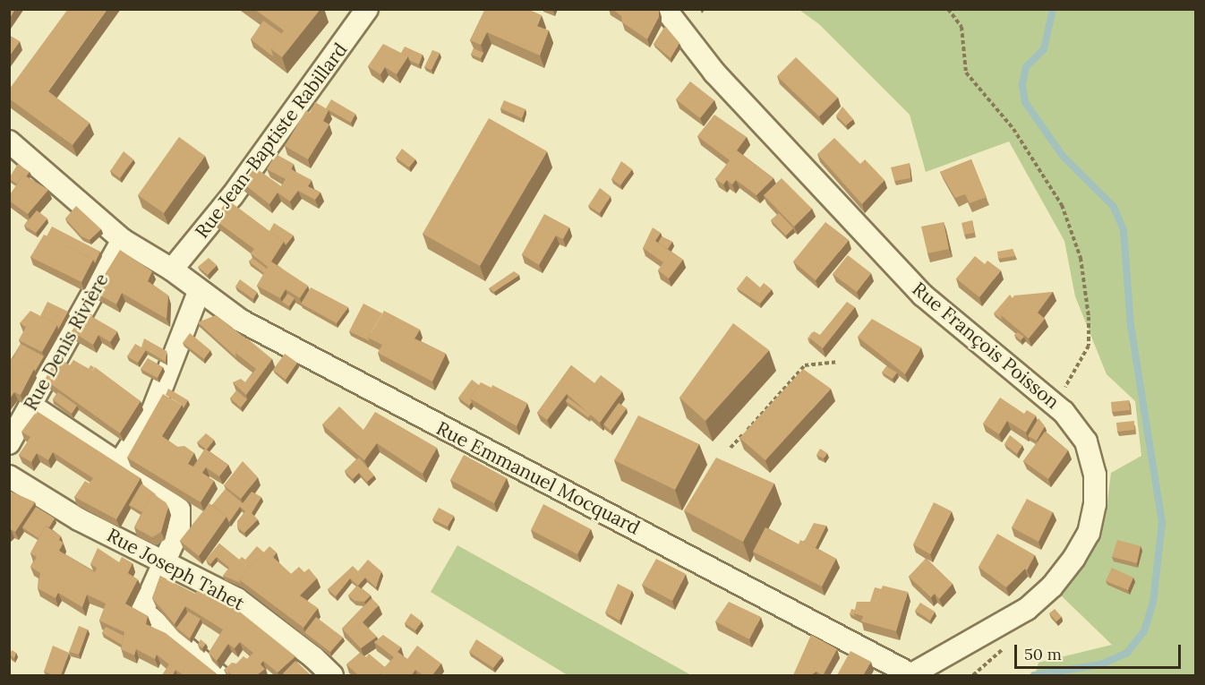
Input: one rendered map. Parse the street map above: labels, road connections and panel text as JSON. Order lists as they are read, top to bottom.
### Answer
{
  "streets": {
    "street": [
      "Rue Jean-Baptiste Rabillard",
      "Rue Denis Rivière",
      "Rue François Poisson",
      "Rue Emmanuel Mocquard",
      "Rue Joseph Tahet"
    ]
  },
  "crossings": [
    ["Rue Jean-Baptiste Rabillard", "Rue Emmanuel Mocquard"],
    ["Rue François Poisson", "Rue Emmanuel Mocquard"]
  ],
  "scale_bar": "50 m"
}
